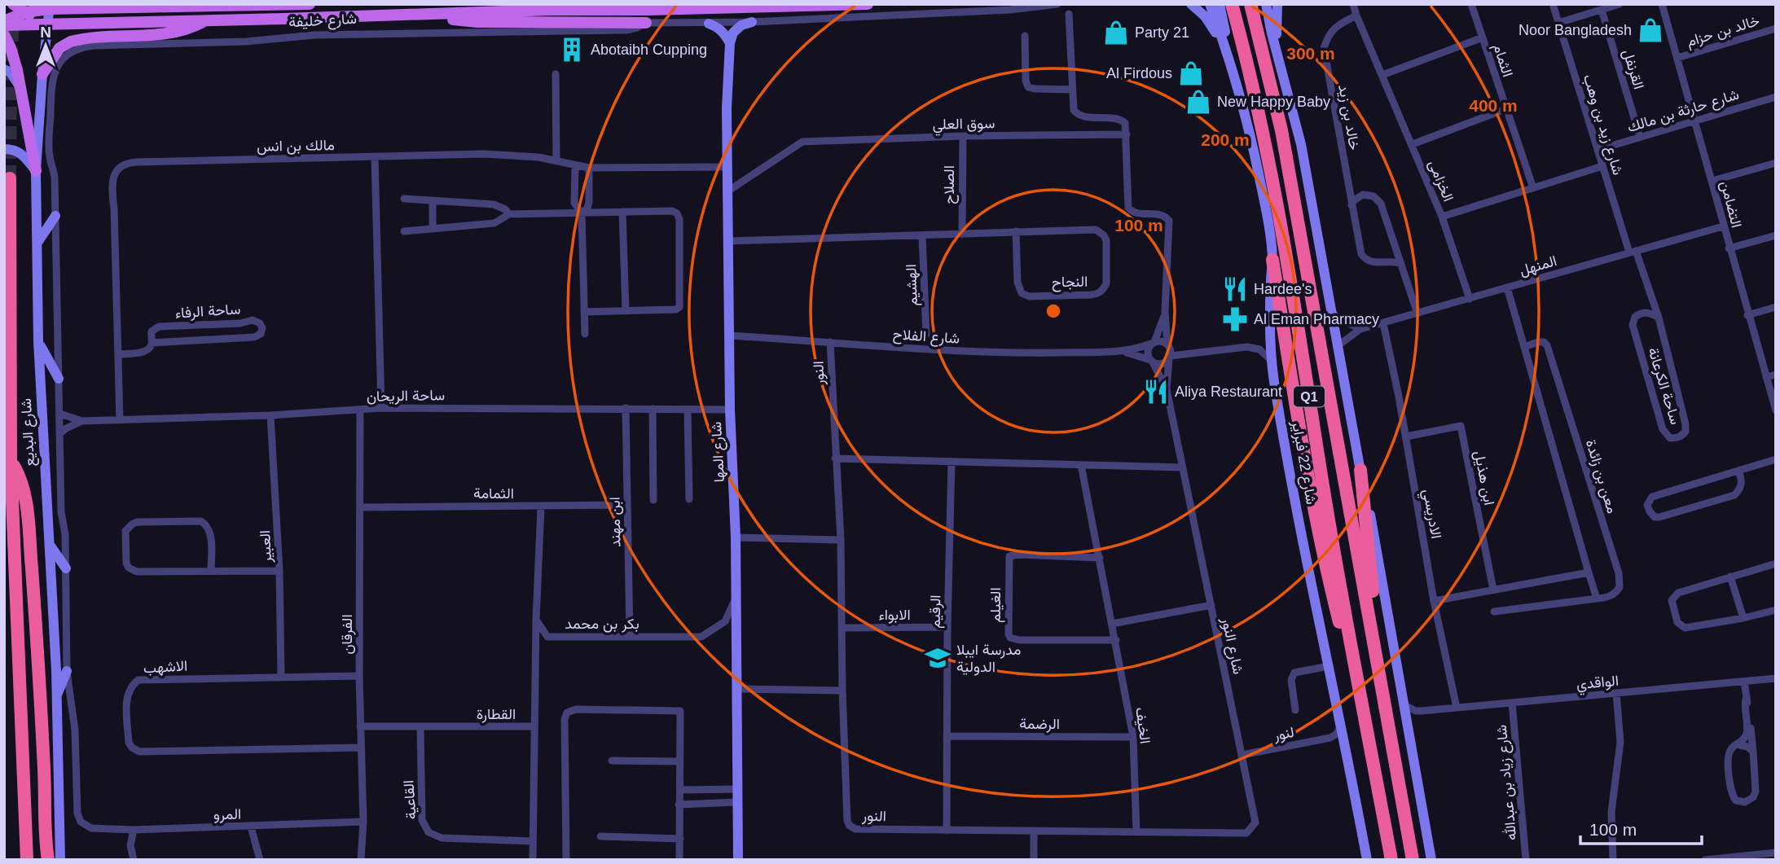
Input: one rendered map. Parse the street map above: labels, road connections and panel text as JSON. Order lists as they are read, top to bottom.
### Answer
{
  "streets": {
    "highway": ["Q1", "شارع البديع", "شارع 22 فبراير"],
    "main road": ["شارع خليفة", "شارع المها"],
    "street": [
      "خالد بن حزام",
      "الثمام",
      "القرنفل",
      "شارع حارثة بن مالك",
      "خالد بن زيد",
      "سوق العلي",
      "شارع زيد بن وهب",
      "مالك بن انس",
      "الخزامى",
      "الصلاح",
      "التضامن",
      "المنهل",
      "النجاح",
      "الهشيم",
      "ساحة الرفاء",
      "شارع الفلاح",
      "النور",
      "ساحة الكرعانة",
      "ساحة الريحان",
      "معن بن زائدة",
      "ابن هذيل",
      "الثمامة",
      "الادريسي",
      "ابن مهند",
      "العبير",
      "الغيلم",
      "الرقيم",
      "الابواء",
      "بكر بن محمد",
      "الفرقان",
      "شارع النور",
      "الاشهب",
      "الواقدي",
      "القطارة",
      "الرضمة",
      "الخيف",
      "لنور",
      "شارع زياد بن عبدالله",
      "القاعية",
      "المرو"
    ]
  },
  "crossings": [
    ["شارع خليفة", "شارع البديع"],
    ["خالد بن حزام", "التضامن"],
    ["القرنفل", "شارع حارثة بن مالك"],
    ["شارع حارثة بن مالك", "شارع زيد بن وهب"],
    ["شارع حارثة بن مالك", "التضامن"],
    ["خالد بن زيد", "الخزامى"],
    ["سوق العلي", "الصلاح"],
    ["سوق العلي", "شارع المها"],
    ["شارع زيد بن وهب", "المنهل"],
    ["شارع زيد بن وهب", "ساحة الكرعانة"],
    ["مالك بن انس", "ساحة الرفاء"],
    ["مالك بن انس", "ساحة الريحان"],
    ["مالك بن انس", "شارع المها"],
    ["الخزامى", "المنهل"],
    ["الصلاح", "النجاح"],
    ["التضامن", "المنهل"],
    ["المنهل", "ساحة الكرعانة"],
    ["المنهل", "الادريسي"],
    ["النجاح", "الهشيم"],
    ["النجاح", "شارع المها"],
    ["شارع الفلاح", "النور"],
    ["شارع الفلاح", "شارع المها"],
    ["شارع الفلاح", "شارع النور"],
    ["النور", "الرقيم"],
    ["النور", "الابواء"],
    ["النور", "شارع النور"],
    ["النور", "الخيف"],
    ["ساحة الريحان", "شارع المها"],
    ["ساحة الريحان", "ابن مهند"],
    ["ساحة الريحان", "العبير"],
    ["ساحة الريحان", "الفرقان"],
    ["شارع المها", "بكر بن محمد"],
    ["ابن هذيل", "الادريسي"],
    ["الثمامة", "ابن مهند"],
    ["الثمامة", "الفرقان"],
    ["الادريسي", "الواقدي"],
    ["ابن مهند", "بكر بن محمد"],
    ["العبير", "الاشهب"],
    ["الغيلم", "الخيف"],
    ["الرقيم", "الابواء"],
    ["الرقيم", "الرضمة"],
    ["الفرقان", "الاشهب"],
    ["الفرقان", "القطارة"],
    ["الفرقان", "المرو"],
    ["شارع النور", "لنور"],
    ["الواقدي", "شارع زياد بن عبدالله"],
    ["القطارة", "القاعية"],
    ["الرضمة", "الخيف"]
  ],
  "places": {
    "shop": [
      "Noor Bangladesh",
      "Party 21",
      "Al Firdous",
      "New Happy Baby"
    ],
    "building": ["Abotaibh Cupping"],
    "restaurant": ["Hardee's", "Aliya Restaurant"],
    "pharmacy": ["Al Eman Pharmacy"],
    "school or university": ["مدرسة ايبلا الدولية"]
  },
  "scale_bar": "100 m",
  "north": "top",
  "rings": [
    "300 m",
    "400 m",
    "200 m",
    "100 m"
  ]
}
